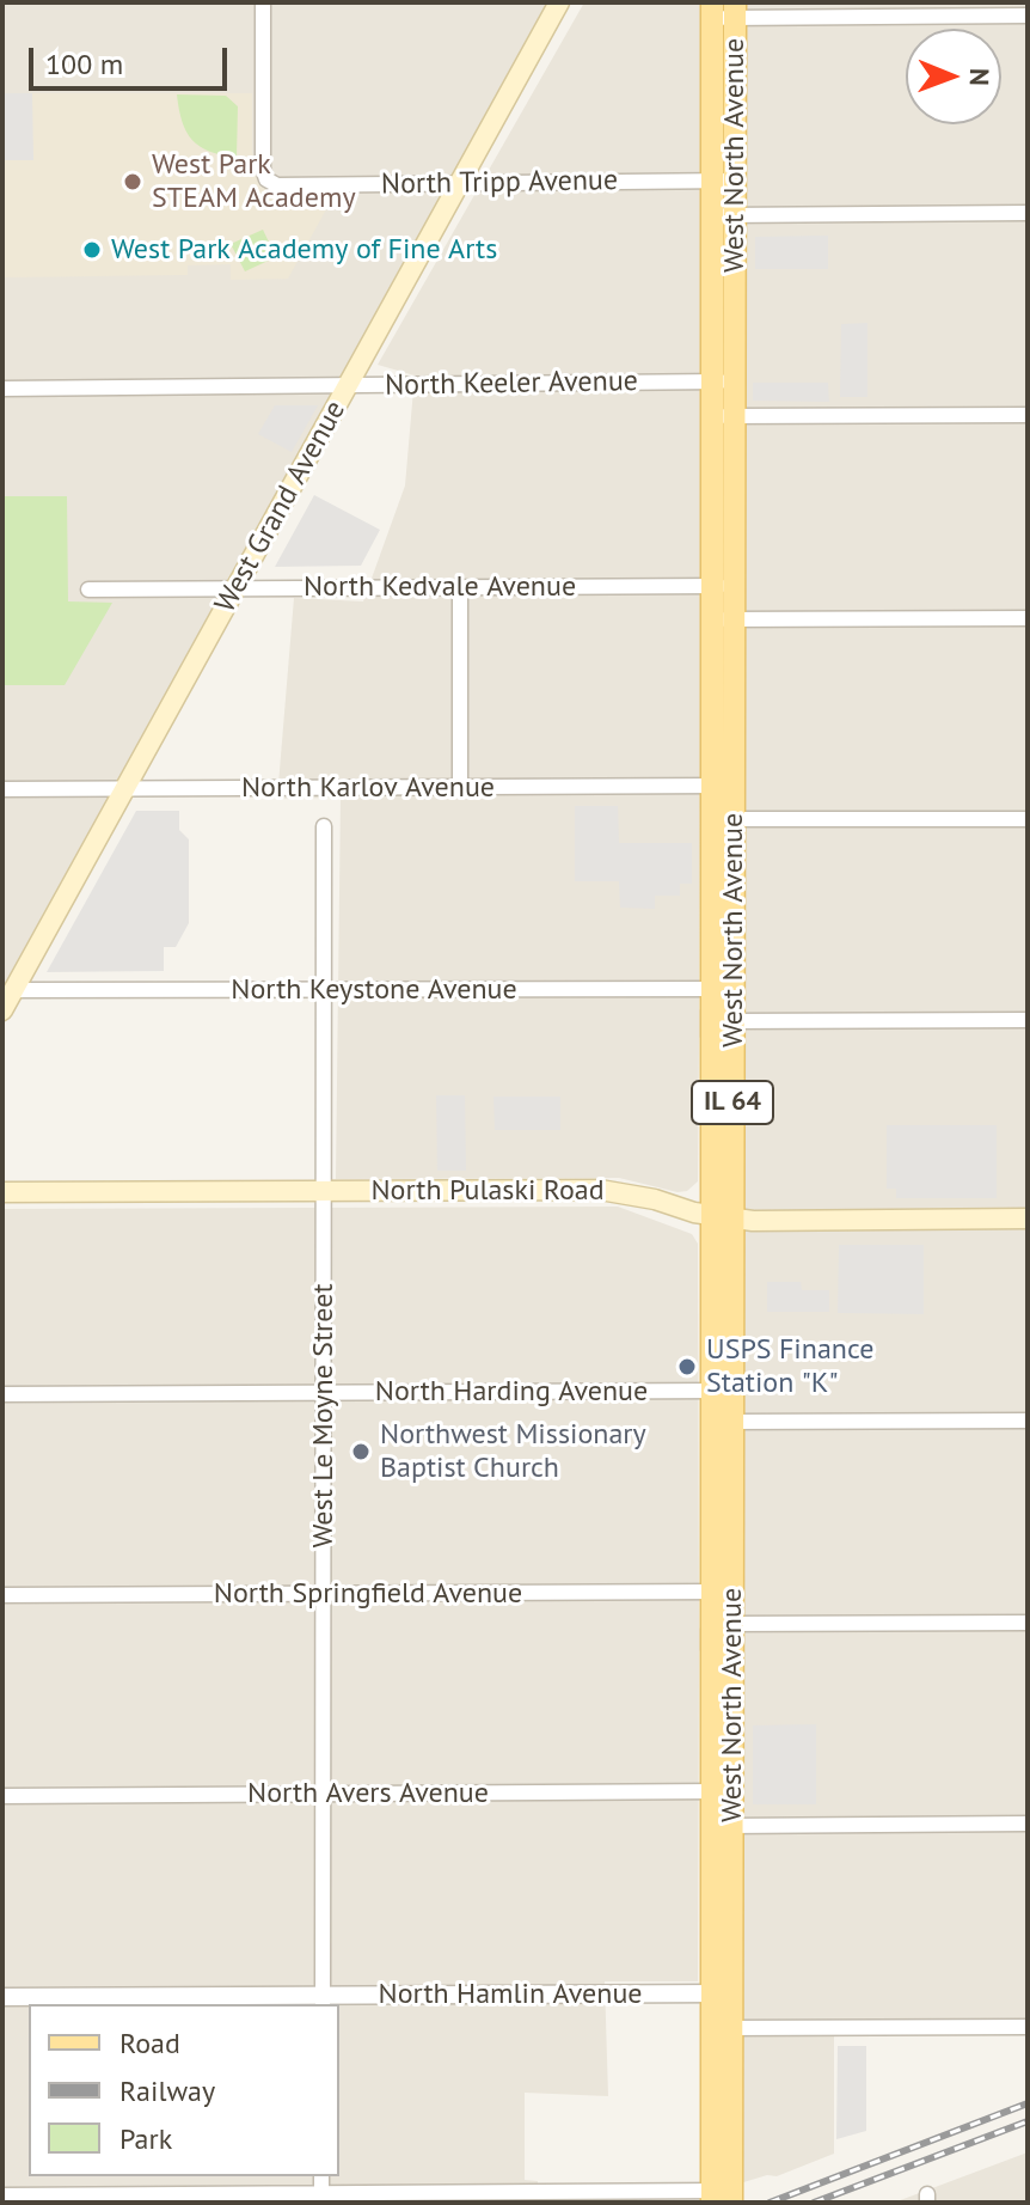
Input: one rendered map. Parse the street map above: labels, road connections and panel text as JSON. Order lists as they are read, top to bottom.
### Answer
{
  "streets": {
    "main road": [
      "West North Avenue",
      "West Grand Avenue",
      "IL 64",
      "North Pulaski Road"
    ],
    "street": [
      "North Tripp Avenue",
      "North Keeler Avenue",
      "North Kedvale Avenue",
      "North Karlov Avenue",
      "North Keystone Avenue",
      "North Harding Avenue",
      "West Le Moyne Street",
      "North Springfield Avenue",
      "North Avers Avenue",
      "North Hamlin Avenue"
    ]
  },
  "crossings": [
    ["West North Avenue", "North Tripp Avenue"],
    ["West North Avenue", "North Keeler Avenue"],
    ["West North Avenue", "North Kedvale Avenue"],
    ["West North Avenue", "North Karlov Avenue"],
    ["West North Avenue", "North Keystone Avenue"],
    ["West North Avenue", "North Pulaski Road"],
    ["West North Avenue", "North Harding Avenue"],
    ["West North Avenue", "North Springfield Avenue"],
    ["West North Avenue", "North Avers Avenue"],
    ["West North Avenue", "North Hamlin Avenue"],
    ["North Tripp Avenue", "West Grand Avenue"],
    ["North Keeler Avenue", "West Grand Avenue"],
    ["West Grand Avenue", "North Kedvale Avenue"],
    ["West Grand Avenue", "North Karlov Avenue"],
    ["West Grand Avenue", "North Keystone Avenue"],
    ["North Keystone Avenue", "West Le Moyne Street"],
    ["North Pulaski Road", "West Le Moyne Street"],
    ["North Harding Avenue", "West Le Moyne Street"],
    ["West Le Moyne Street", "North Springfield Avenue"],
    ["West Le Moyne Street", "North Avers Avenue"],
    ["West Le Moyne Street", "North Hamlin Avenue"]
  ],
  "places": [
    "West Park STEAM Academy",
    "West Park Academy of Fine Arts",
    "USPS Finance Station \"K\"",
    "Northwest Missionary Baptist Church"
  ],
  "legend": ["Road", "Railway", "Park"],
  "scale_bar": "100 m",
  "north": "right"
}
